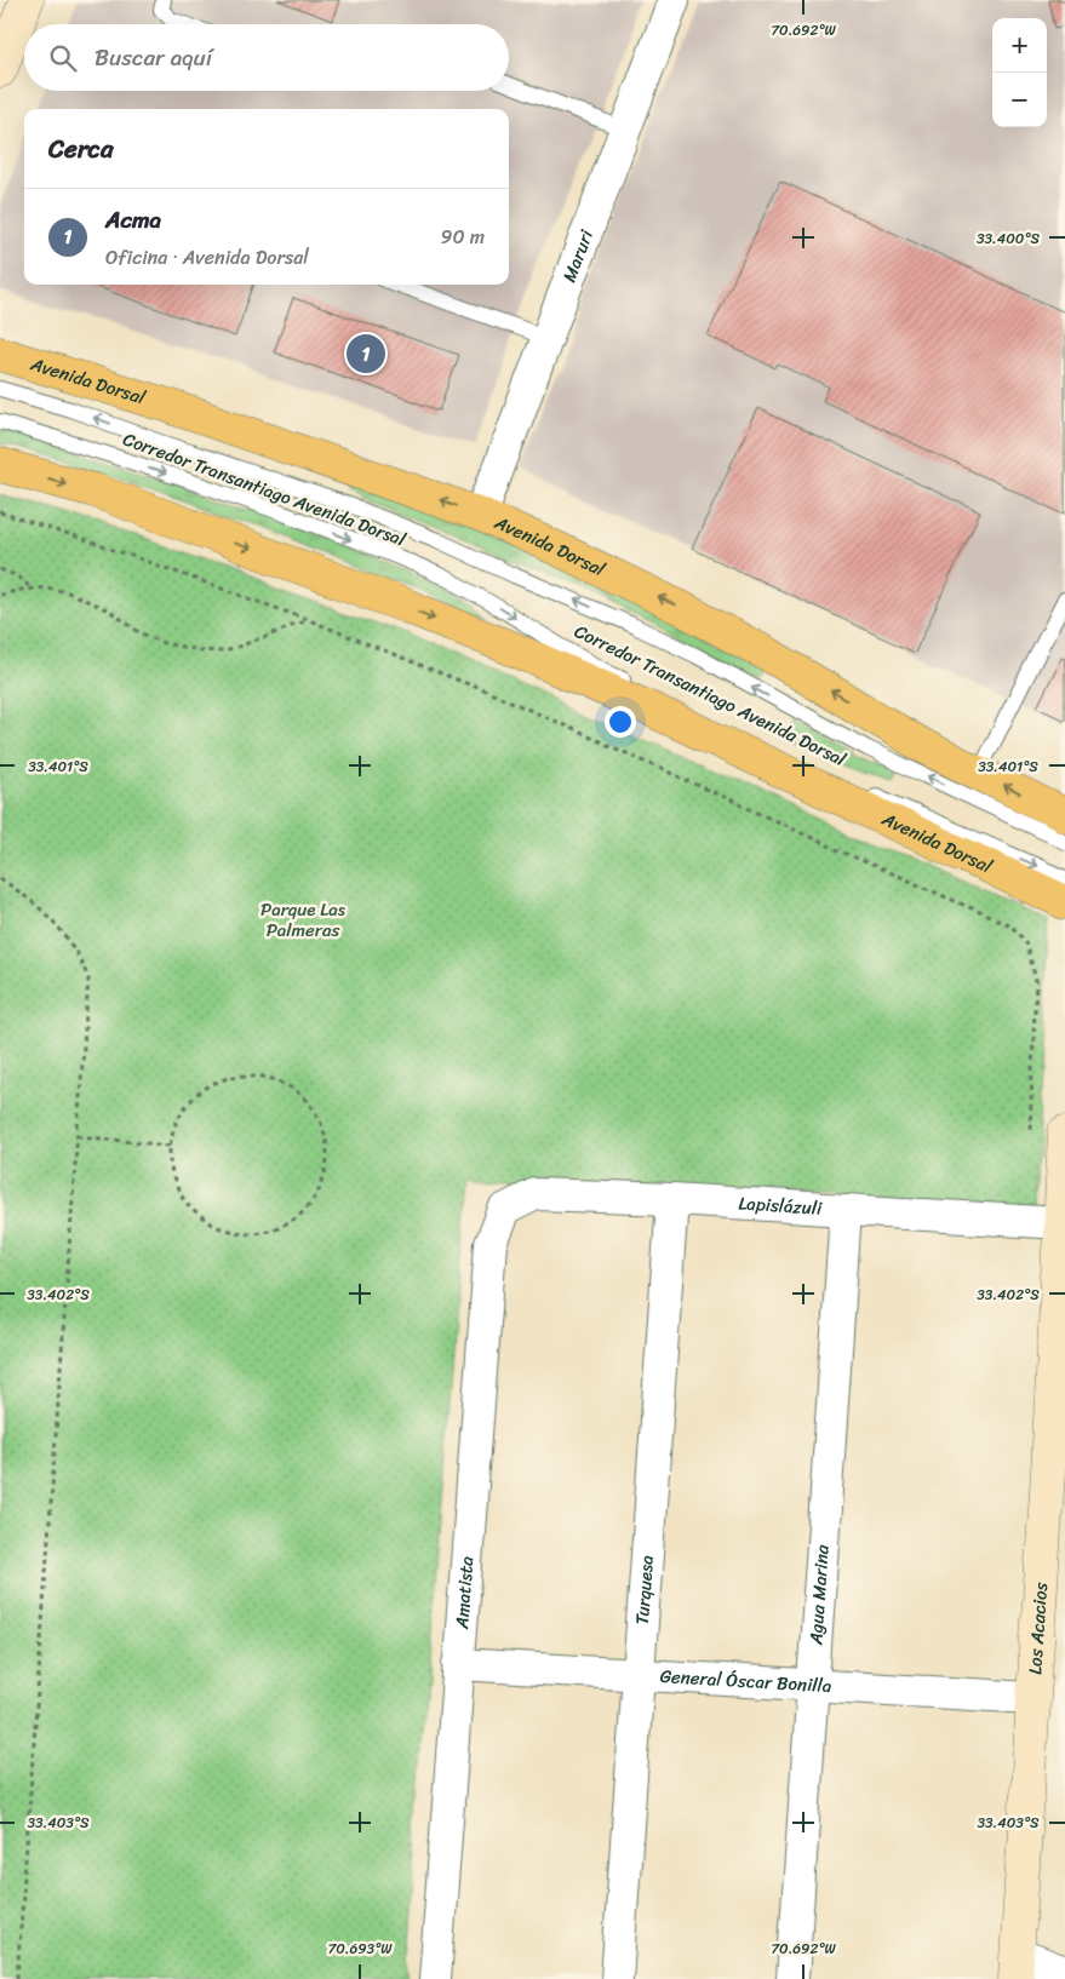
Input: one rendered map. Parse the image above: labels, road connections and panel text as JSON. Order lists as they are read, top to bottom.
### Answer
{
  "streets": {
    "main road": ["Avenida Dorsal"],
    "street": [
      "Maruri",
      "Lapislázuli",
      "Turquesa",
      "Amatista",
      "Agua Marina",
      "Los Acacios",
      "General Óscar Bonilla"
    ],
    "lane": ["Corredor Transantiago Avenida Dorsal"]
  },
  "crossings": [
    ["Maruri", "Avenida Dorsal"],
    ["Lapislázuli", "Turquesa"],
    ["Lapislázuli", "Amatista"],
    ["Lapislázuli", "Agua Marina"],
    ["Lapislázuli", "Los Acacios"],
    ["Turquesa", "General Óscar Bonilla"],
    ["Amatista", "General Óscar Bonilla"],
    ["Agua Marina", "General Óscar Bonilla"],
    ["Los Acacios", "General Óscar Bonilla"]
  ],
  "parks": ["Parque Las Palmeras"],
  "page": {
    "map_buttons": ["+", "−"],
    "search": "Buscar aquí",
    "heading": "Cerca",
    "list": [
      {
        "mark": "1",
        "name": "Acma",
        "note": "Oficina · Avenida Dorsal",
        "value": "90 m"
      }
    ],
    "pins": "1"
  },
  "coordinates": [
    "70.692°W",
    "33.400°S",
    "33.401°S",
    "33.402°S",
    "33.403°S",
    "70.693°W"
  ]
}
